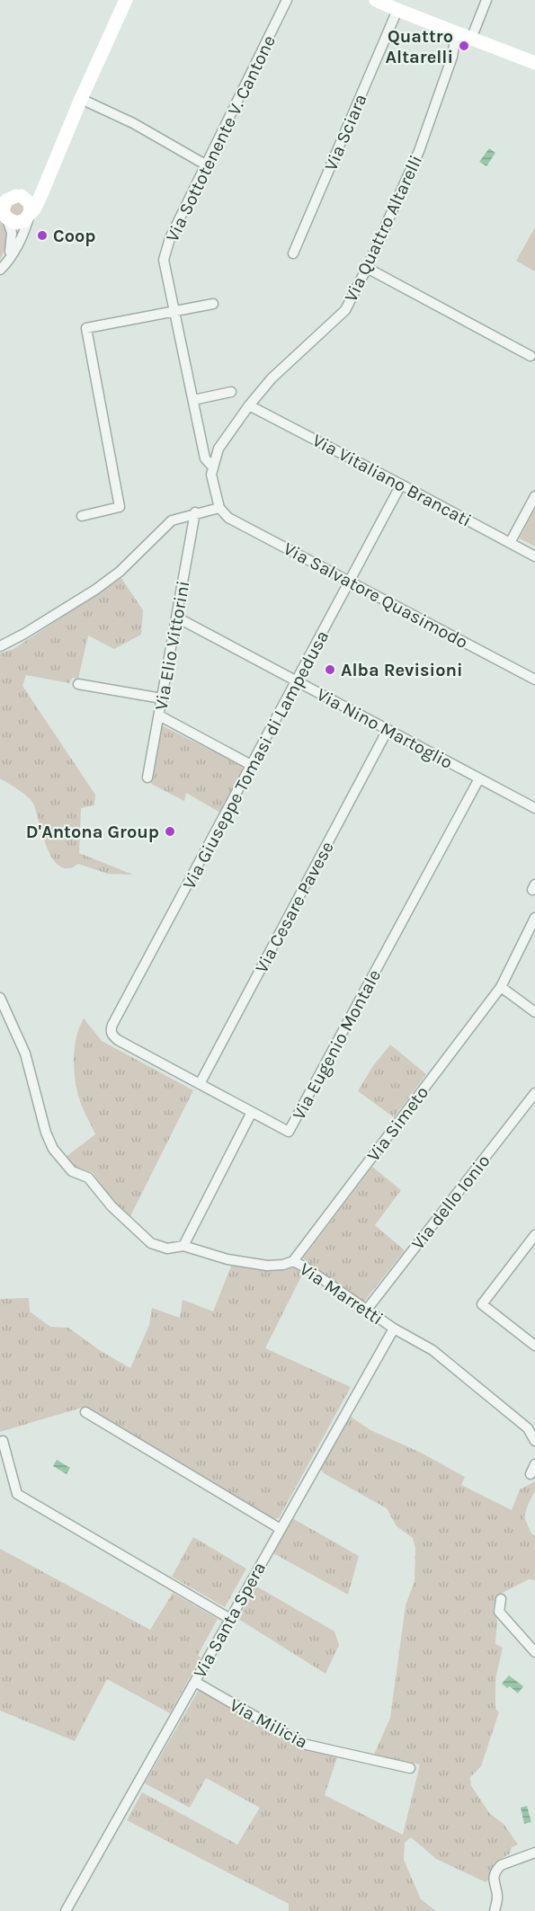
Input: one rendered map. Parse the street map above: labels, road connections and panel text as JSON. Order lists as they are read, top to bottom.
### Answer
{
  "streets": {
    "street": [
      "Via Sciara",
      "Via Sottotenente V. Cantone",
      "Via Quattro Altarelli",
      "Via Vitaliano Brancati",
      "Via Salvatore Quasimodo",
      "Via Elio Vittorini",
      "Via Nino Martoglio",
      "Via Giuseppe Tomasi di Lampedusa",
      "Via Cesare Pavese",
      "Via Eugenio Montale",
      "Via Simeto",
      "Via dello Ionio",
      "Via Marretti",
      "Via Santa Spera",
      "Via Milicia"
    ]
  },
  "crossings": [
    ["Via Sottotenente V. Cantone", "Via Quattro Altarelli"],
    ["Via Quattro Altarelli", "Via Vitaliano Brancati"],
    ["Via Vitaliano Brancati", "Via Giuseppe Tomasi di Lampedusa"],
    ["Via Salvatore Quasimodo", "Via Giuseppe Tomasi di Lampedusa"],
    ["Via Elio Vittorini", "Via Nino Martoglio"],
    ["Via Nino Martoglio", "Via Giuseppe Tomasi di Lampedusa"],
    ["Via Nino Martoglio", "Via Cesare Pavese"],
    ["Via Nino Martoglio", "Via Eugenio Montale"],
    ["Via Giuseppe Tomasi di Lampedusa", "Via Eugenio Montale"],
    ["Via Cesare Pavese", "Via Eugenio Montale"],
    ["Via Simeto", "Via Marretti"],
    ["Via dello Ionio", "Via Marretti"],
    ["Via Marretti", "Via Santa Spera"],
    ["Via Santa Spera", "Via Milicia"]
  ],
  "places": [
    "Quattro Altarelli",
    "Coop",
    "Alba Revisioni",
    "D'Antona Group"
  ]
}
